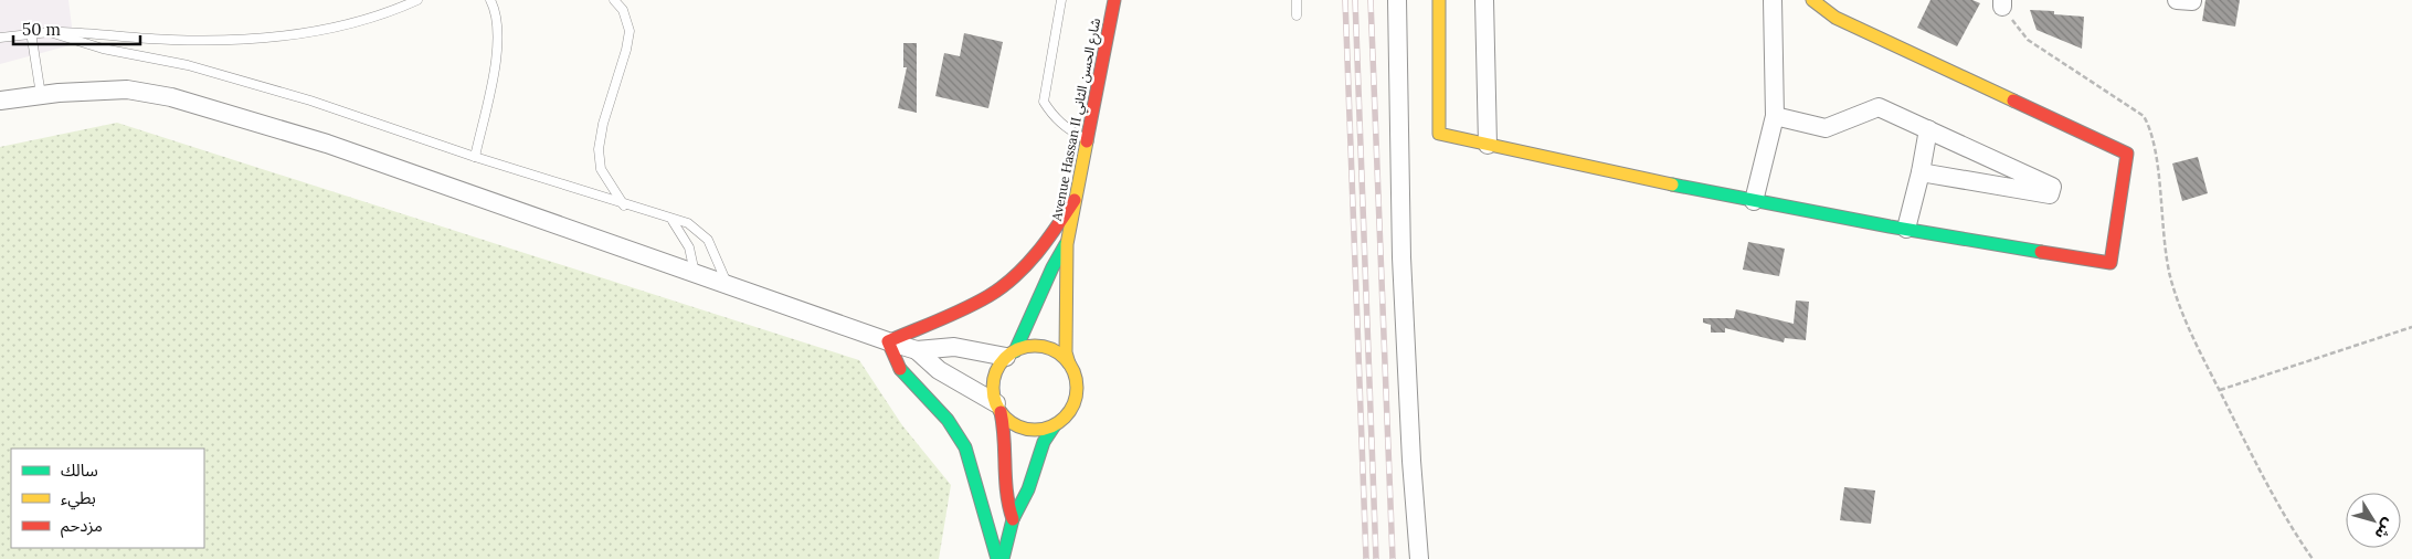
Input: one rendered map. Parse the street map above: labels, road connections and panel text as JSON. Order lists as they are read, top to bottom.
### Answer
{
  "streets": {
    "main road": ["Avenue Hassan II شارع الحسن الثاني"]
  },
  "legend": ["سالك", "بطيء", "مزدحم"],
  "scale_bar": "50 m",
  "north": "bottom right"
}
